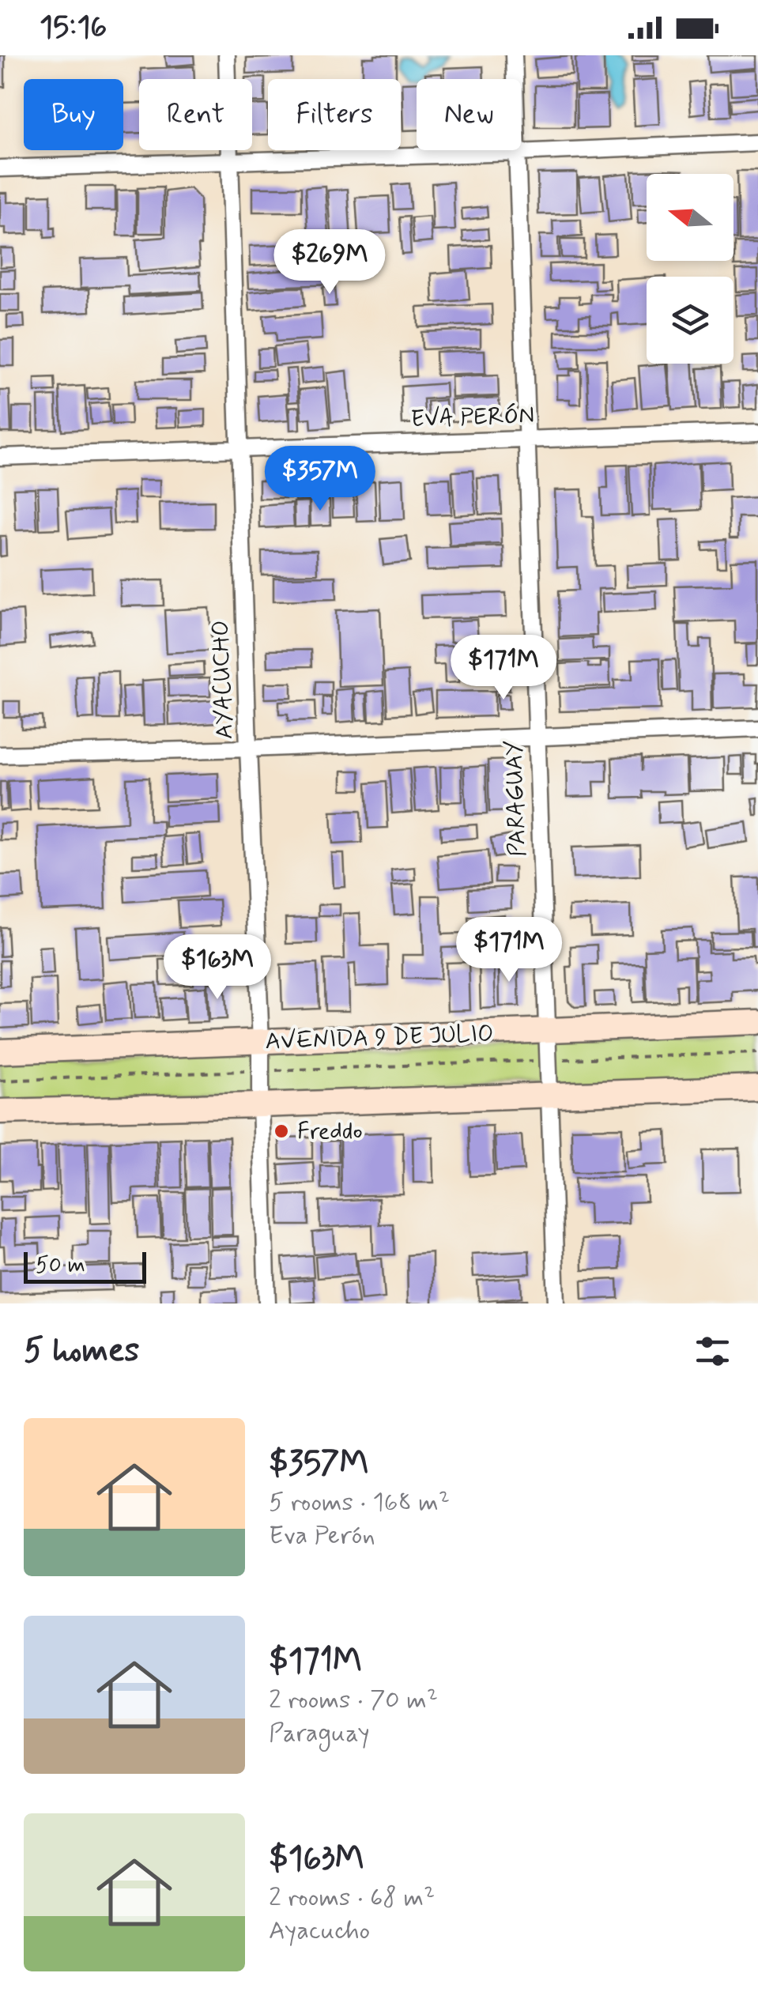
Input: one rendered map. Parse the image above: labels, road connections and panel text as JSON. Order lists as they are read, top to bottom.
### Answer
{
  "streets": {
    "main road": ["AVENIDA 9 DE JULIO"],
    "street": ["EVA PERÓN", "AYACUCHO", "PARAGUAY"]
  },
  "crossings": [
    ["EVA PERÓN", "AYACUCHO"],
    ["EVA PERÓN", "PARAGUAY"],
    ["AYACUCHO", "AVENIDA 9 DE JULIO"],
    ["PARAGUAY", "AVENIDA 9 DE JULIO"]
  ],
  "places": ["Freddo"],
  "scale_bar": "50 m",
  "north": "left",
  "page": {
    "status": "15:16",
    "chip": [
      "Buy",
      "Rent",
      "Filters",
      "New"
    ],
    "price": [
      "$269M",
      "$357M",
      "$171M",
      "$171M",
      "$163M"
    ],
    "scale": "50 m",
    "heading": "5 homes",
    "list": [
      {
        "name": "$357M",
        "note": "5 rooms · 168 m² · Eva Perón"
      },
      {
        "name": "$171M",
        "note": "2 rooms · 70 m² · Paraguay"
      },
      {
        "name": "$163M",
        "note": "2 rooms · 68 m² · Ayacucho"
      }
    ]
  }
}
